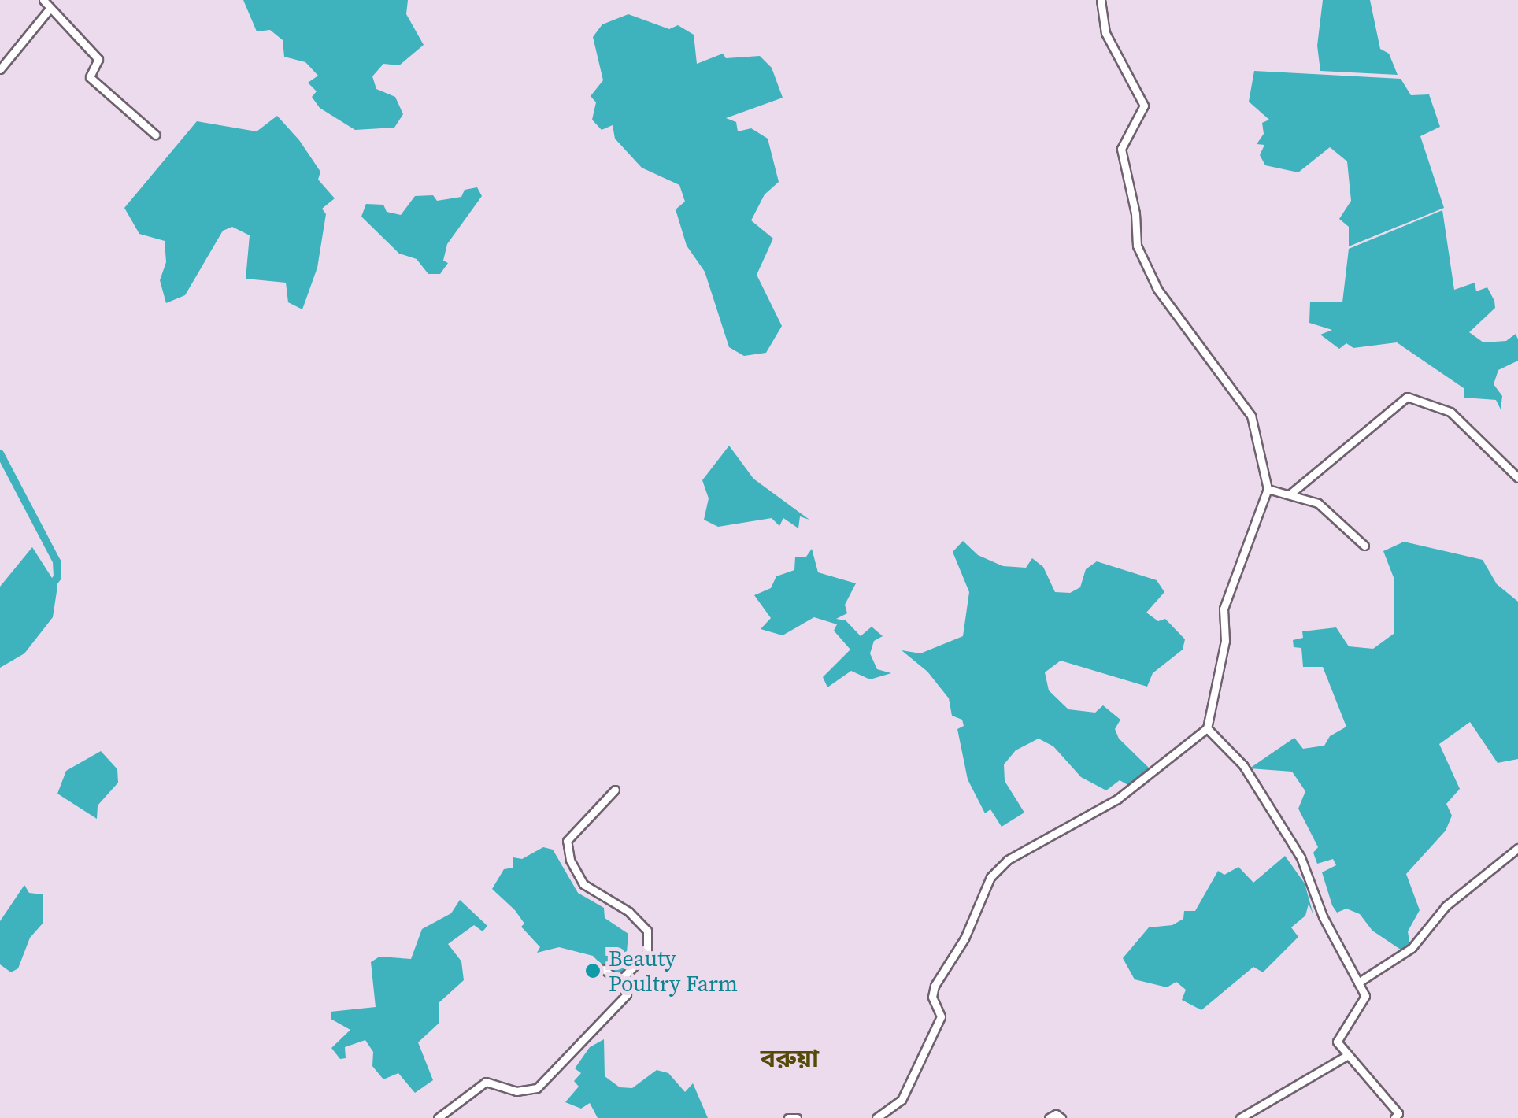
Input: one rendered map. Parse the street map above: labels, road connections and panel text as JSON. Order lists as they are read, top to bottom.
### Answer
{
  "districts": ["বরুয়া"],
  "places": ["Beauty Poultry Farm"]
}
